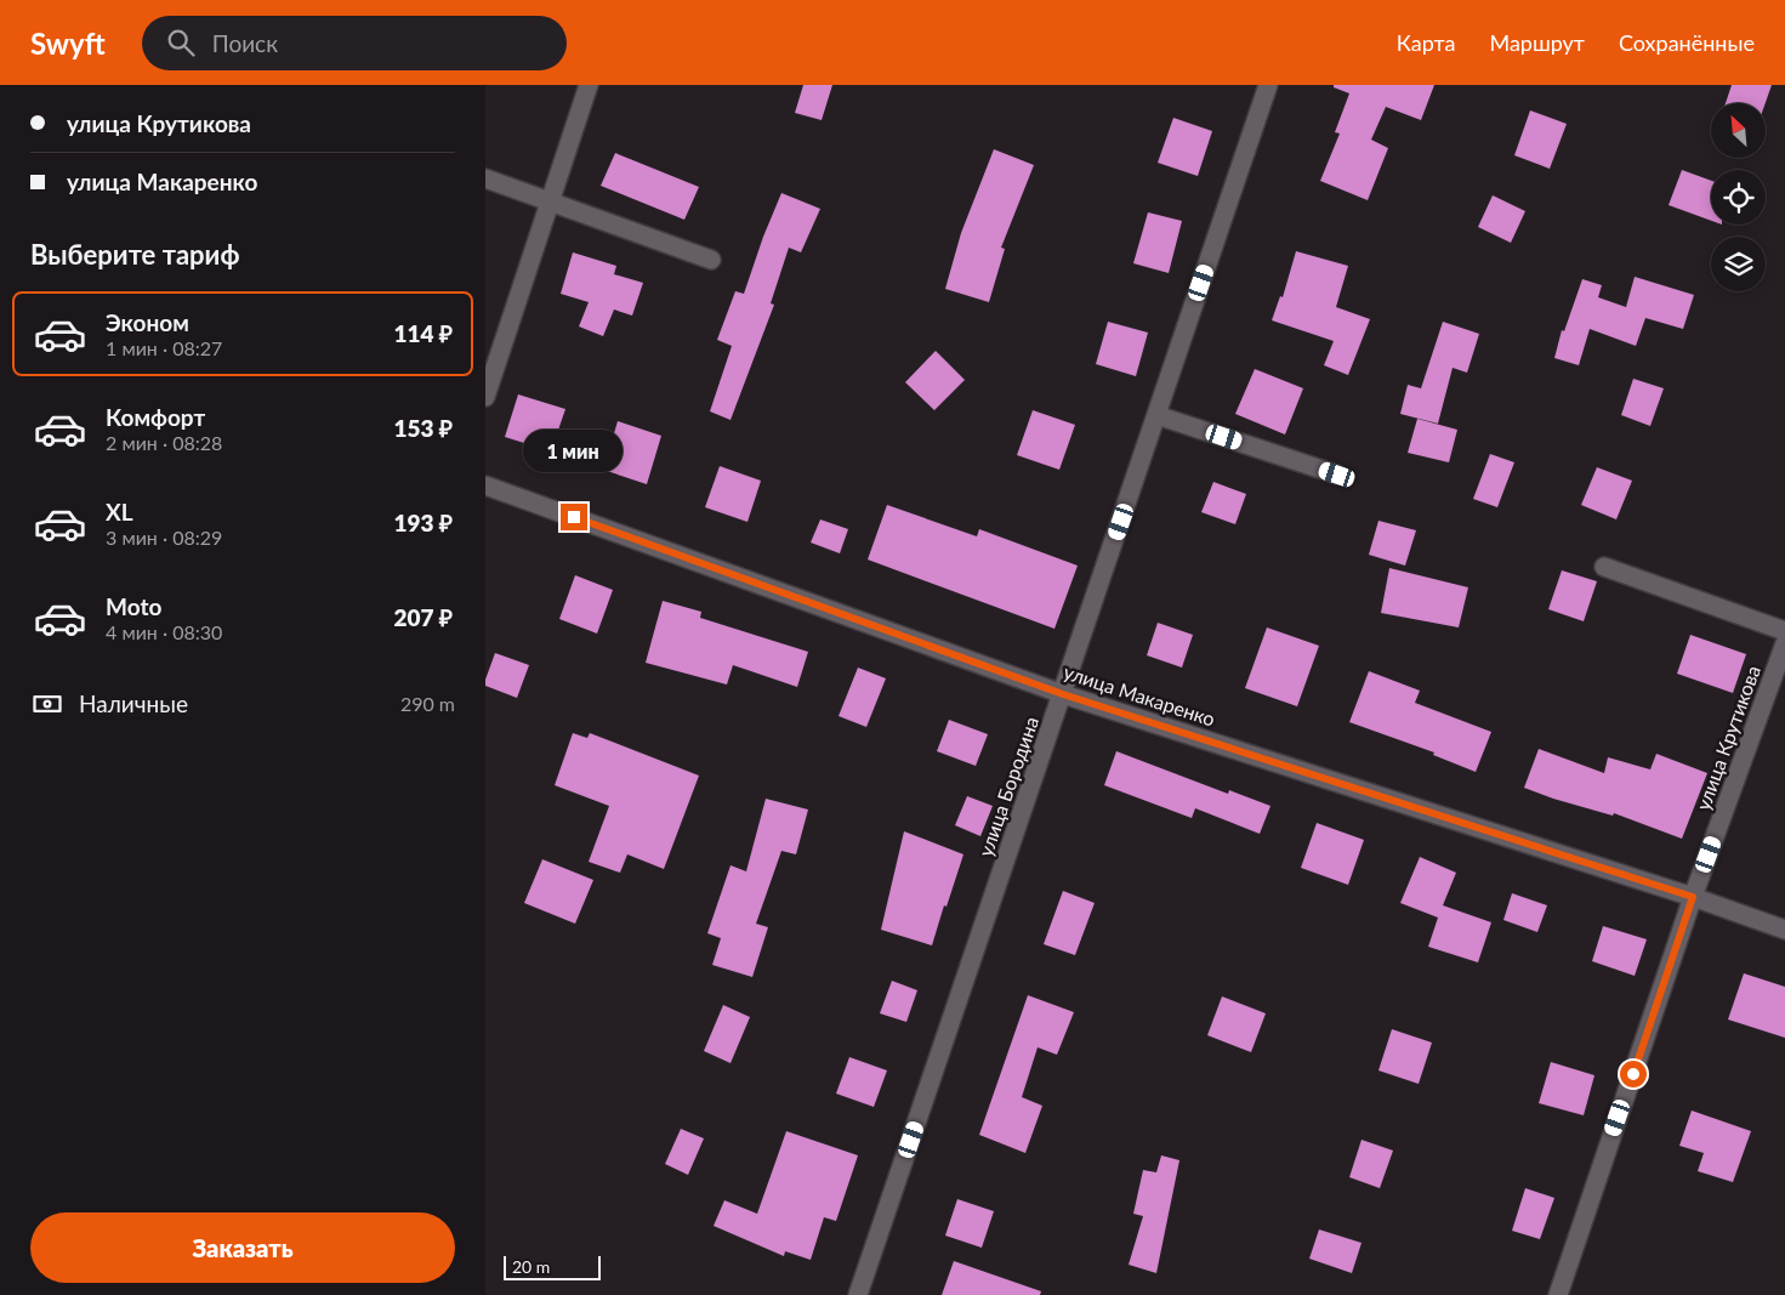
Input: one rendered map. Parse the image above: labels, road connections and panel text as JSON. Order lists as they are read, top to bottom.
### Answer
{
  "streets": {
    "street": ["улица Макаренко", "улица Крутикова", "улица Бородина"]
  },
  "crossings": [
    ["улица Макаренко", "улица Крутикова"],
    ["улица Макаренко", "улица Бородина"]
  ],
  "scale_bar": "20 m",
  "north": "top left",
  "page": {
    "header": "Swyft",
    "search": "Поиск",
    "nav": ["Карта", "Маршрут", "Сохранённые"],
    "banner": ["улица Крутикова", "улица Макаренко"],
    "heading": "Выберите тариф",
    "list": [
      {
        "name": "Эконом",
        "note": "1 мин · 08:27",
        "value": "114 ₽"
      },
      {
        "name": "Комфорт",
        "note": "2 мин · 08:28",
        "value": "153 ₽"
      },
      {
        "name": "XL",
        "note": "3 мин · 08:29",
        "value": "193 ₽"
      },
      {
        "name": "Moto",
        "note": "4 мин · 08:30",
        "value": "207 ₽"
      }
    ],
    "bubble": "1 мин",
    "pay": ["Наличные", "290 m"],
    "buttons": "Заказать",
    "scale": "20 m"
  }
}
